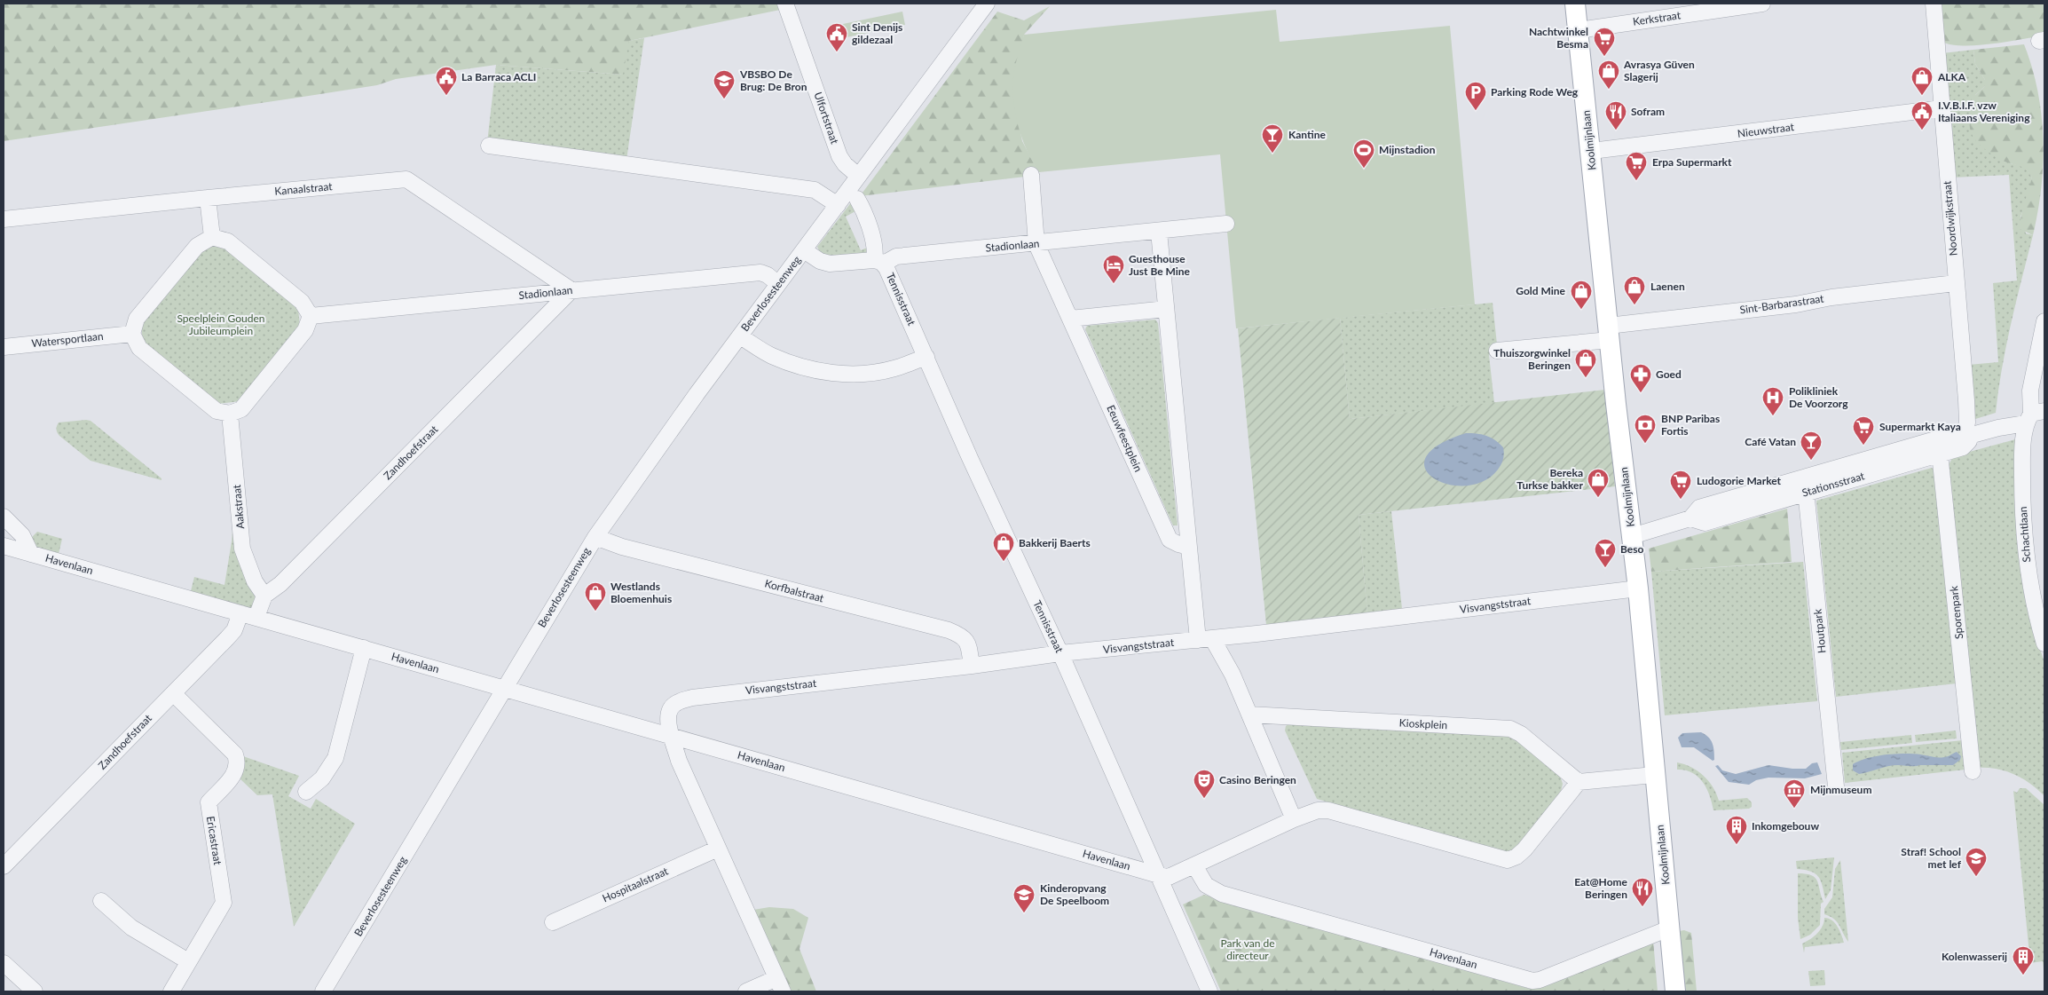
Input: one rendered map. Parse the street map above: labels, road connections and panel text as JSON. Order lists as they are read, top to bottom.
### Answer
{
  "streets": {
    "main road": ["Koolmijnlaan"],
    "street": [
      "Kerkstraat",
      "Ulfortstraat",
      "Nieuwstraat",
      "Kanaalstraat",
      "Noordwijkstraat",
      "Stadionlaan",
      "Beverlosesteenweg",
      "Tennisstraat",
      "Sint-Barbarastraat",
      "Watersportlaan",
      "Eeuwfeestplein",
      "Zandhoefstraat",
      "Stationsstraat",
      "Aakstraat",
      "Schachtlaan",
      "Havenlaan",
      "Korfbalstraat",
      "Visvangststraat",
      "Sporenpark",
      "Houtpark",
      "Kioskplein",
      "Ericastraat",
      "Hospitaalstraat"
    ]
  },
  "crossings": [
    ["Kerkstraat", "Koolmijnlaan"],
    ["Ulfortstraat", "Beverlosesteenweg"],
    ["Nieuwstraat", "Koolmijnlaan"],
    ["Nieuwstraat", "Noordwijkstraat"],
    ["Koolmijnlaan", "Sint-Barbarastraat"],
    ["Koolmijnlaan", "Stationsstraat"],
    ["Koolmijnlaan", "Havenlaan"],
    ["Koolmijnlaan", "Visvangststraat"],
    ["Kanaalstraat", "Stadionlaan"],
    ["Kanaalstraat", "Zandhoefstraat"],
    ["Noordwijkstraat", "Sint-Barbarastraat"],
    ["Noordwijkstraat", "Stationsstraat"],
    ["Stadionlaan", "Beverlosesteenweg"],
    ["Stadionlaan", "Tennisstraat"],
    ["Stadionlaan", "Eeuwfeestplein"],
    ["Stadionlaan", "Zandhoefstraat"],
    ["Beverlosesteenweg", "Havenlaan"],
    ["Beverlosesteenweg", "Korfbalstraat"],
    ["Tennisstraat", "Havenlaan"],
    ["Tennisstraat", "Visvangststraat"],
    ["Zandhoefstraat", "Aakstraat"],
    ["Zandhoefstraat", "Havenlaan"],
    ["Zandhoefstraat", "Ericastraat"],
    ["Stationsstraat", "Schachtlaan"],
    ["Stationsstraat", "Sporenpark"],
    ["Stationsstraat", "Houtpark"],
    ["Havenlaan", "Visvangststraat"],
    ["Korfbalstraat", "Visvangststraat"]
  ],
  "parks": ["Speelplein Gouden Jubileumplein", "Park van de directeur"],
  "places": {
    "public building": ["Sint Denijs gildezaal", "La Barraca ACLI", "I.V.B.I.F. vzw Italiaans Vereniging"],
    "supermarket": [
      "Nachtwinkel Besma",
      "Erpa Supermarkt",
      "Supermarkt Kaya",
      "Ludogorie Market"
    ],
    "shop": [
      "Avrasya Güven Slagerij",
      "ALKA",
      "Laenen",
      "Gold Mine",
      "Thuiszorgwinkel Beringen",
      "Bereka Turkse bakker",
      "Bakkerij Baerts",
      "Westlands Bloemenhuis"
    ],
    "school or university": ["VBSBO De Brug: De Bron", "Straf! School met lef", "Kinderopvang De Speelboom"],
    "parking": ["Parking Rode Weg"],
    "restaurant": ["Sofram", "Eat@Home Beringen"],
    "bar": ["Kantine", "Café Vatan", "Beso"],
    "sports": ["Mijnstadion"],
    "hotel": ["Guesthouse Just Be Mine"],
    "pharmacy": ["Goed"],
    "hospital": ["Polikliniek De Voorzorg"],
    "bank": ["BNP Paribas Fortis"],
    "theatre": ["Casino Beringen"],
    "museum": ["Mijnmuseum"],
    "building": ["Inkomgebouw", "Kolenwasserij"]
  }
}
